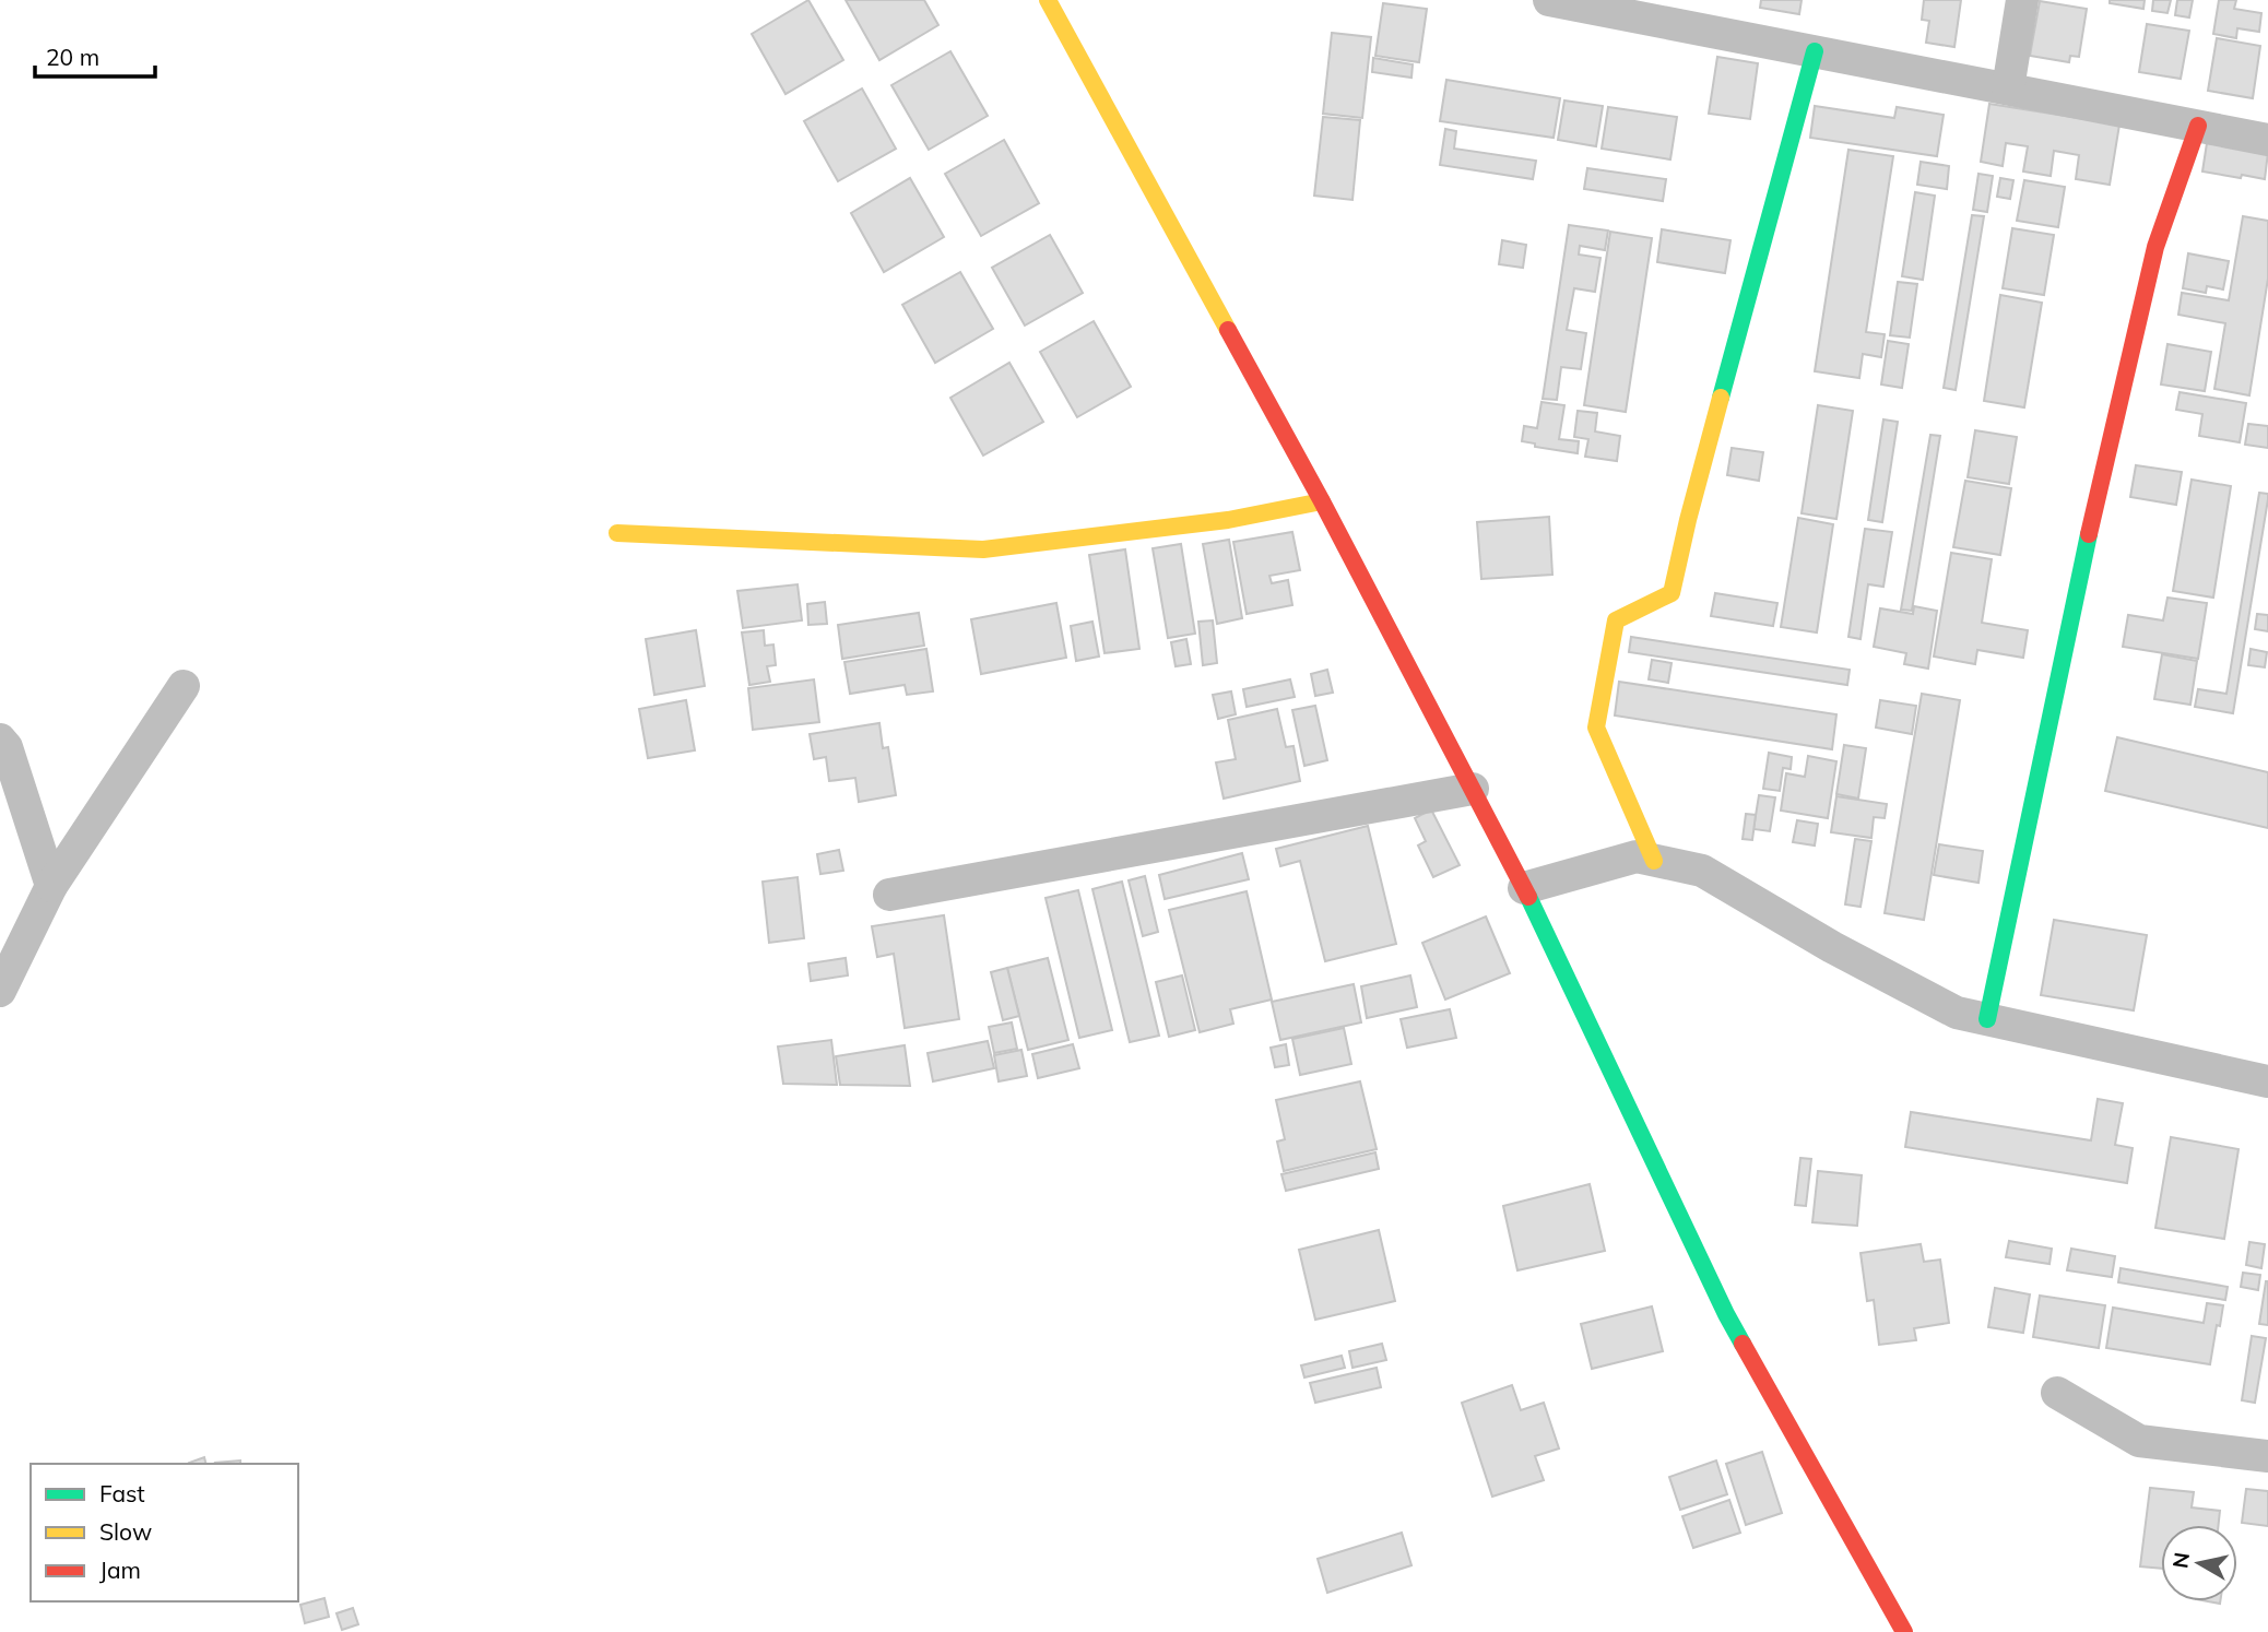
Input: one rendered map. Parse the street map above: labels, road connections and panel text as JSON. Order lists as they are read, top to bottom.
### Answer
{
  "legend": ["Fast", "Slow", "Jam"],
  "scale_bar": "20 m",
  "north": "left"
}
